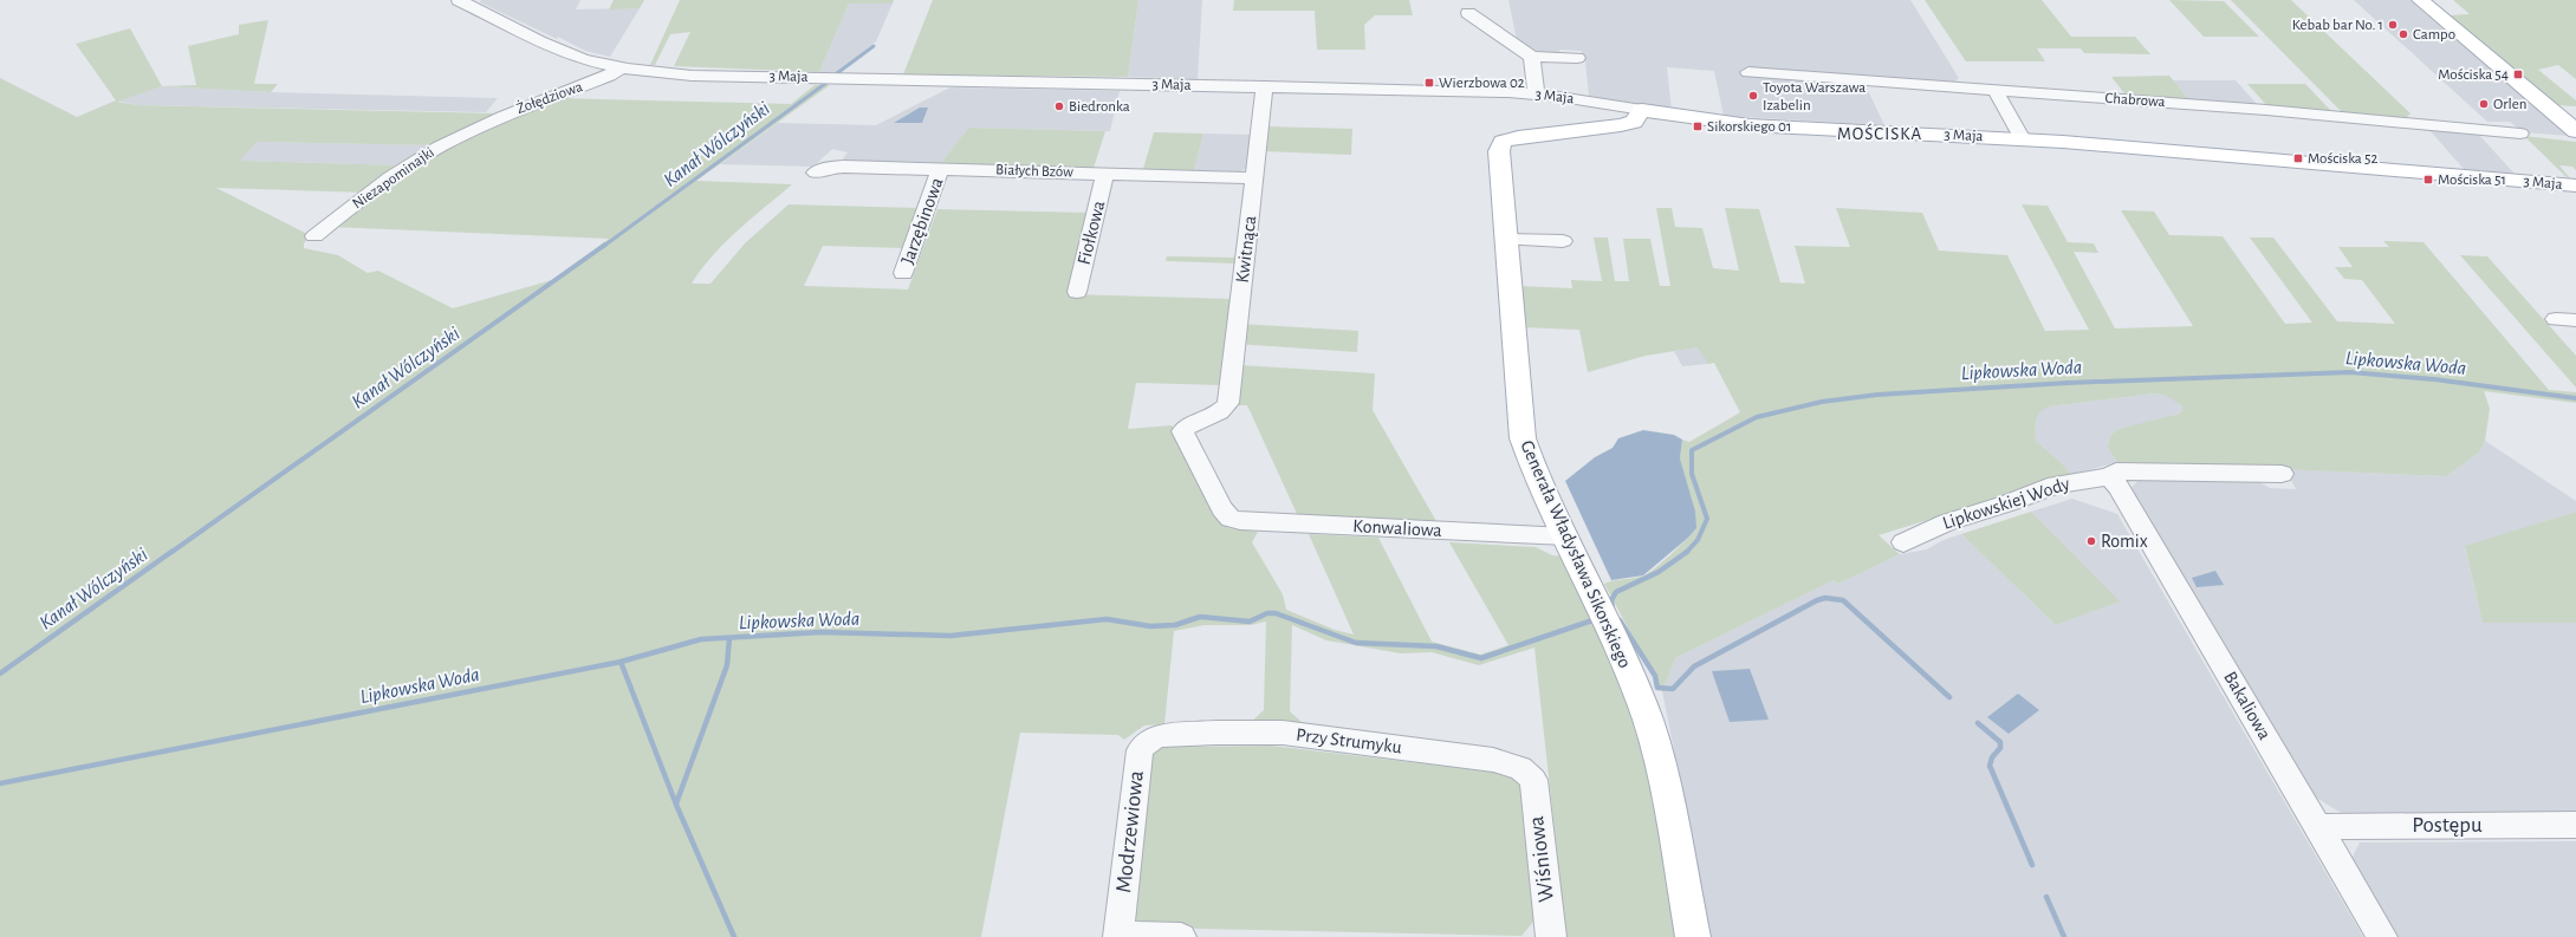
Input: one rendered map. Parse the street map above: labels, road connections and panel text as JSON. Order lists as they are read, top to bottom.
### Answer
{
  "streets": {
    "main road": ["3 Maja", "Generała Władysława Sikorskiego"],
    "street": [
      "Żołędziowa",
      "Chabrowa",
      "Białych Bzów",
      "Niezapominajki",
      "Jarzębinowa",
      "Fiołkowa",
      "Kwitnąca",
      "Lipkowskiej Wody",
      "Konwaliowa",
      "Bakaliowa",
      "Przy Strumyku",
      "Postępu",
      "Modrzewiowa",
      "Wiśniowa"
    ]
  },
  "crossings": [
    ["3 Maja", "Żołędziowa"],
    ["3 Maja", "Kwitnąca"],
    ["3 Maja", "Generała Władysława Sikorskiego"],
    ["Żołędziowa", "Niezapominajki"],
    ["Białych Bzów", "Jarzębinowa"],
    ["Białych Bzów", "Fiołkowa"],
    ["Białych Bzów", "Kwitnąca"],
    ["Kwitnąca", "Konwaliowa"],
    ["Lipkowskiej Wody", "Bakaliowa"],
    ["Konwaliowa", "Generała Władysława Sikorskiego"],
    ["Bakaliowa", "Postępu"],
    ["Przy Strumyku", "Modrzewiowa"],
    ["Przy Strumyku", "Wiśniowa"]
  ],
  "districts": ["MOŚCISKA"],
  "water": ["Kanał Wólczyński", "Lipkowska Woda"],
  "places": {
    "other": [
      "Kebab bar No. 1",
      "Campo",
      "Toyota Warszawa Izabelin",
      "Orlen",
      "Biedronka",
      "Romix"
    ],
    "transit": [
      "Mościska 54",
      "Wierzbowa 02",
      "Sikorskiego 01",
      "Mościska 52",
      "Mościska 51"
    ]
  }
}
